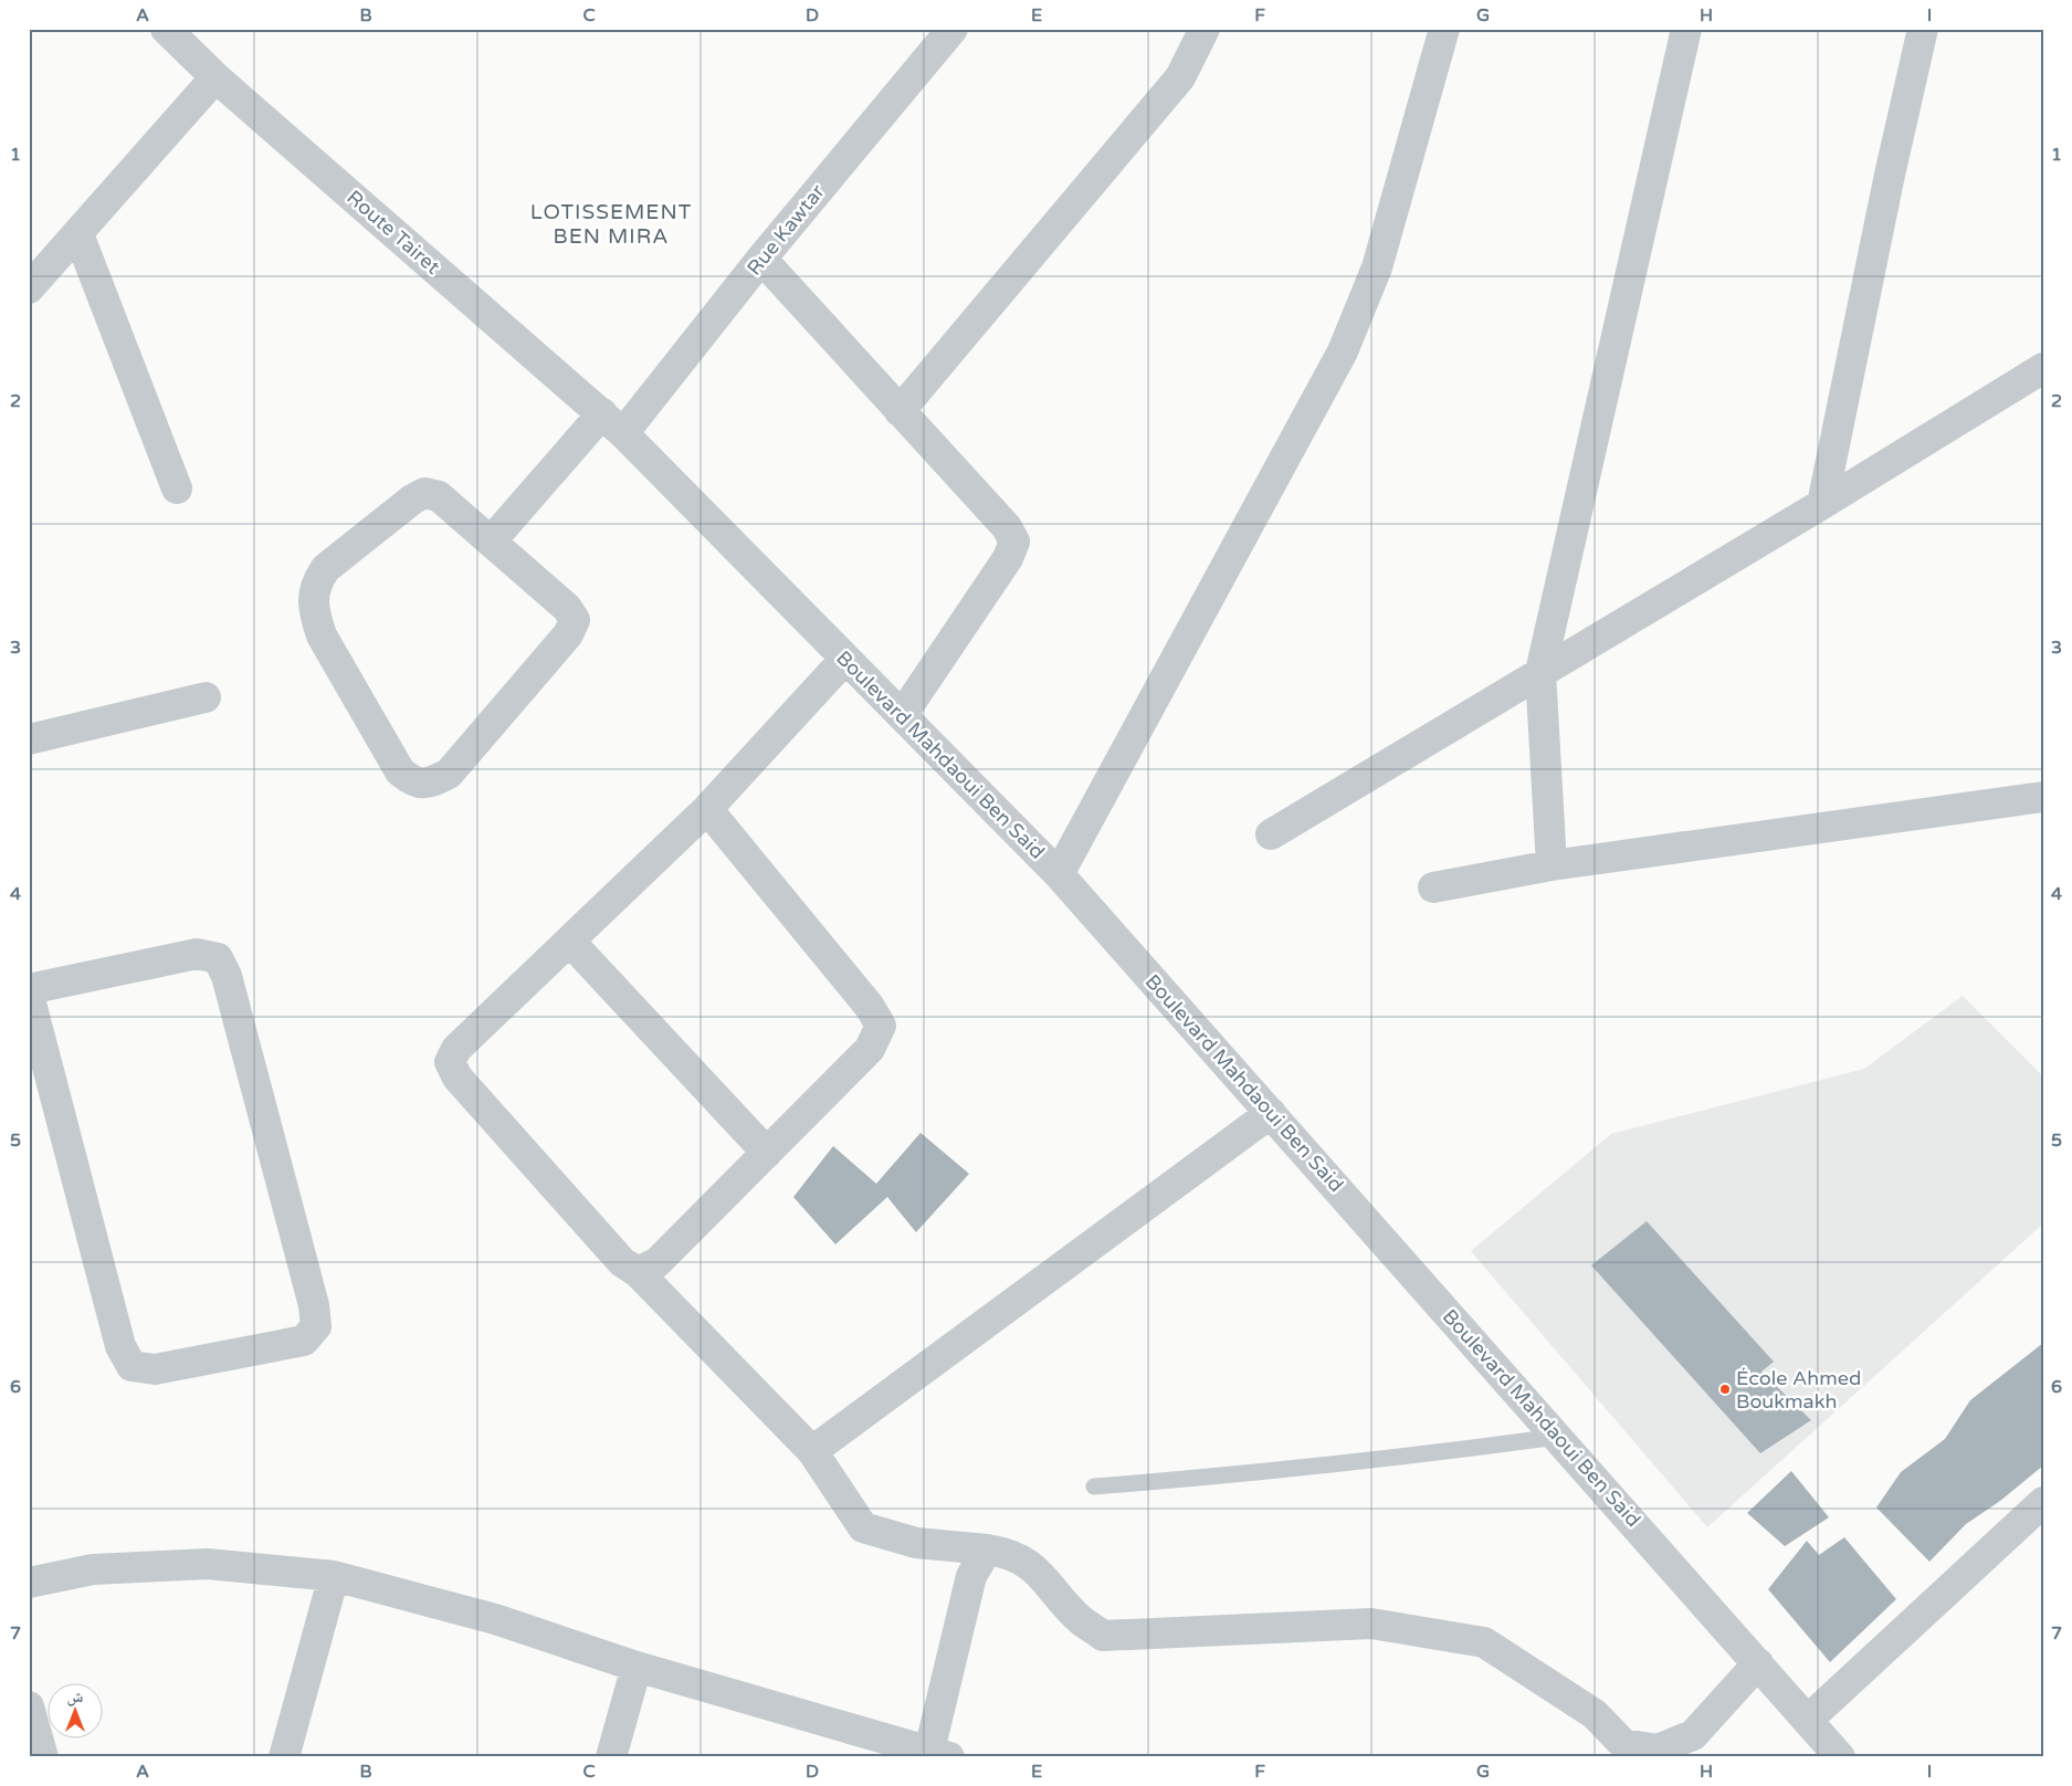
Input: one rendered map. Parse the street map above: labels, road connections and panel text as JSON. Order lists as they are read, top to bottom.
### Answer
{
  "streets": {
    "street": ["Rue Kawtar", "Route Tairet", "Boulevard Mahdaoui Ben Said"]
  },
  "crossings": [
    ["Rue Kawtar", "Route Tairet"],
    ["Rue Kawtar", "Boulevard Mahdaoui Ben Said"],
    ["Route Tairet", "Boulevard Mahdaoui Ben Said"]
  ],
  "districts": ["LOTISSEMENT BEN MIRA"],
  "places": ["École Ahmed Boukmakh"],
  "north": "top",
  "grid": {
    "columns": [
      "A",
      "B",
      "C",
      "D",
      "E",
      "F",
      "G",
      "H",
      "I"
    ],
    "rows": [
      "1",
      "2",
      "3",
      "4",
      "5",
      "6",
      "7"
    ]
  }
}
